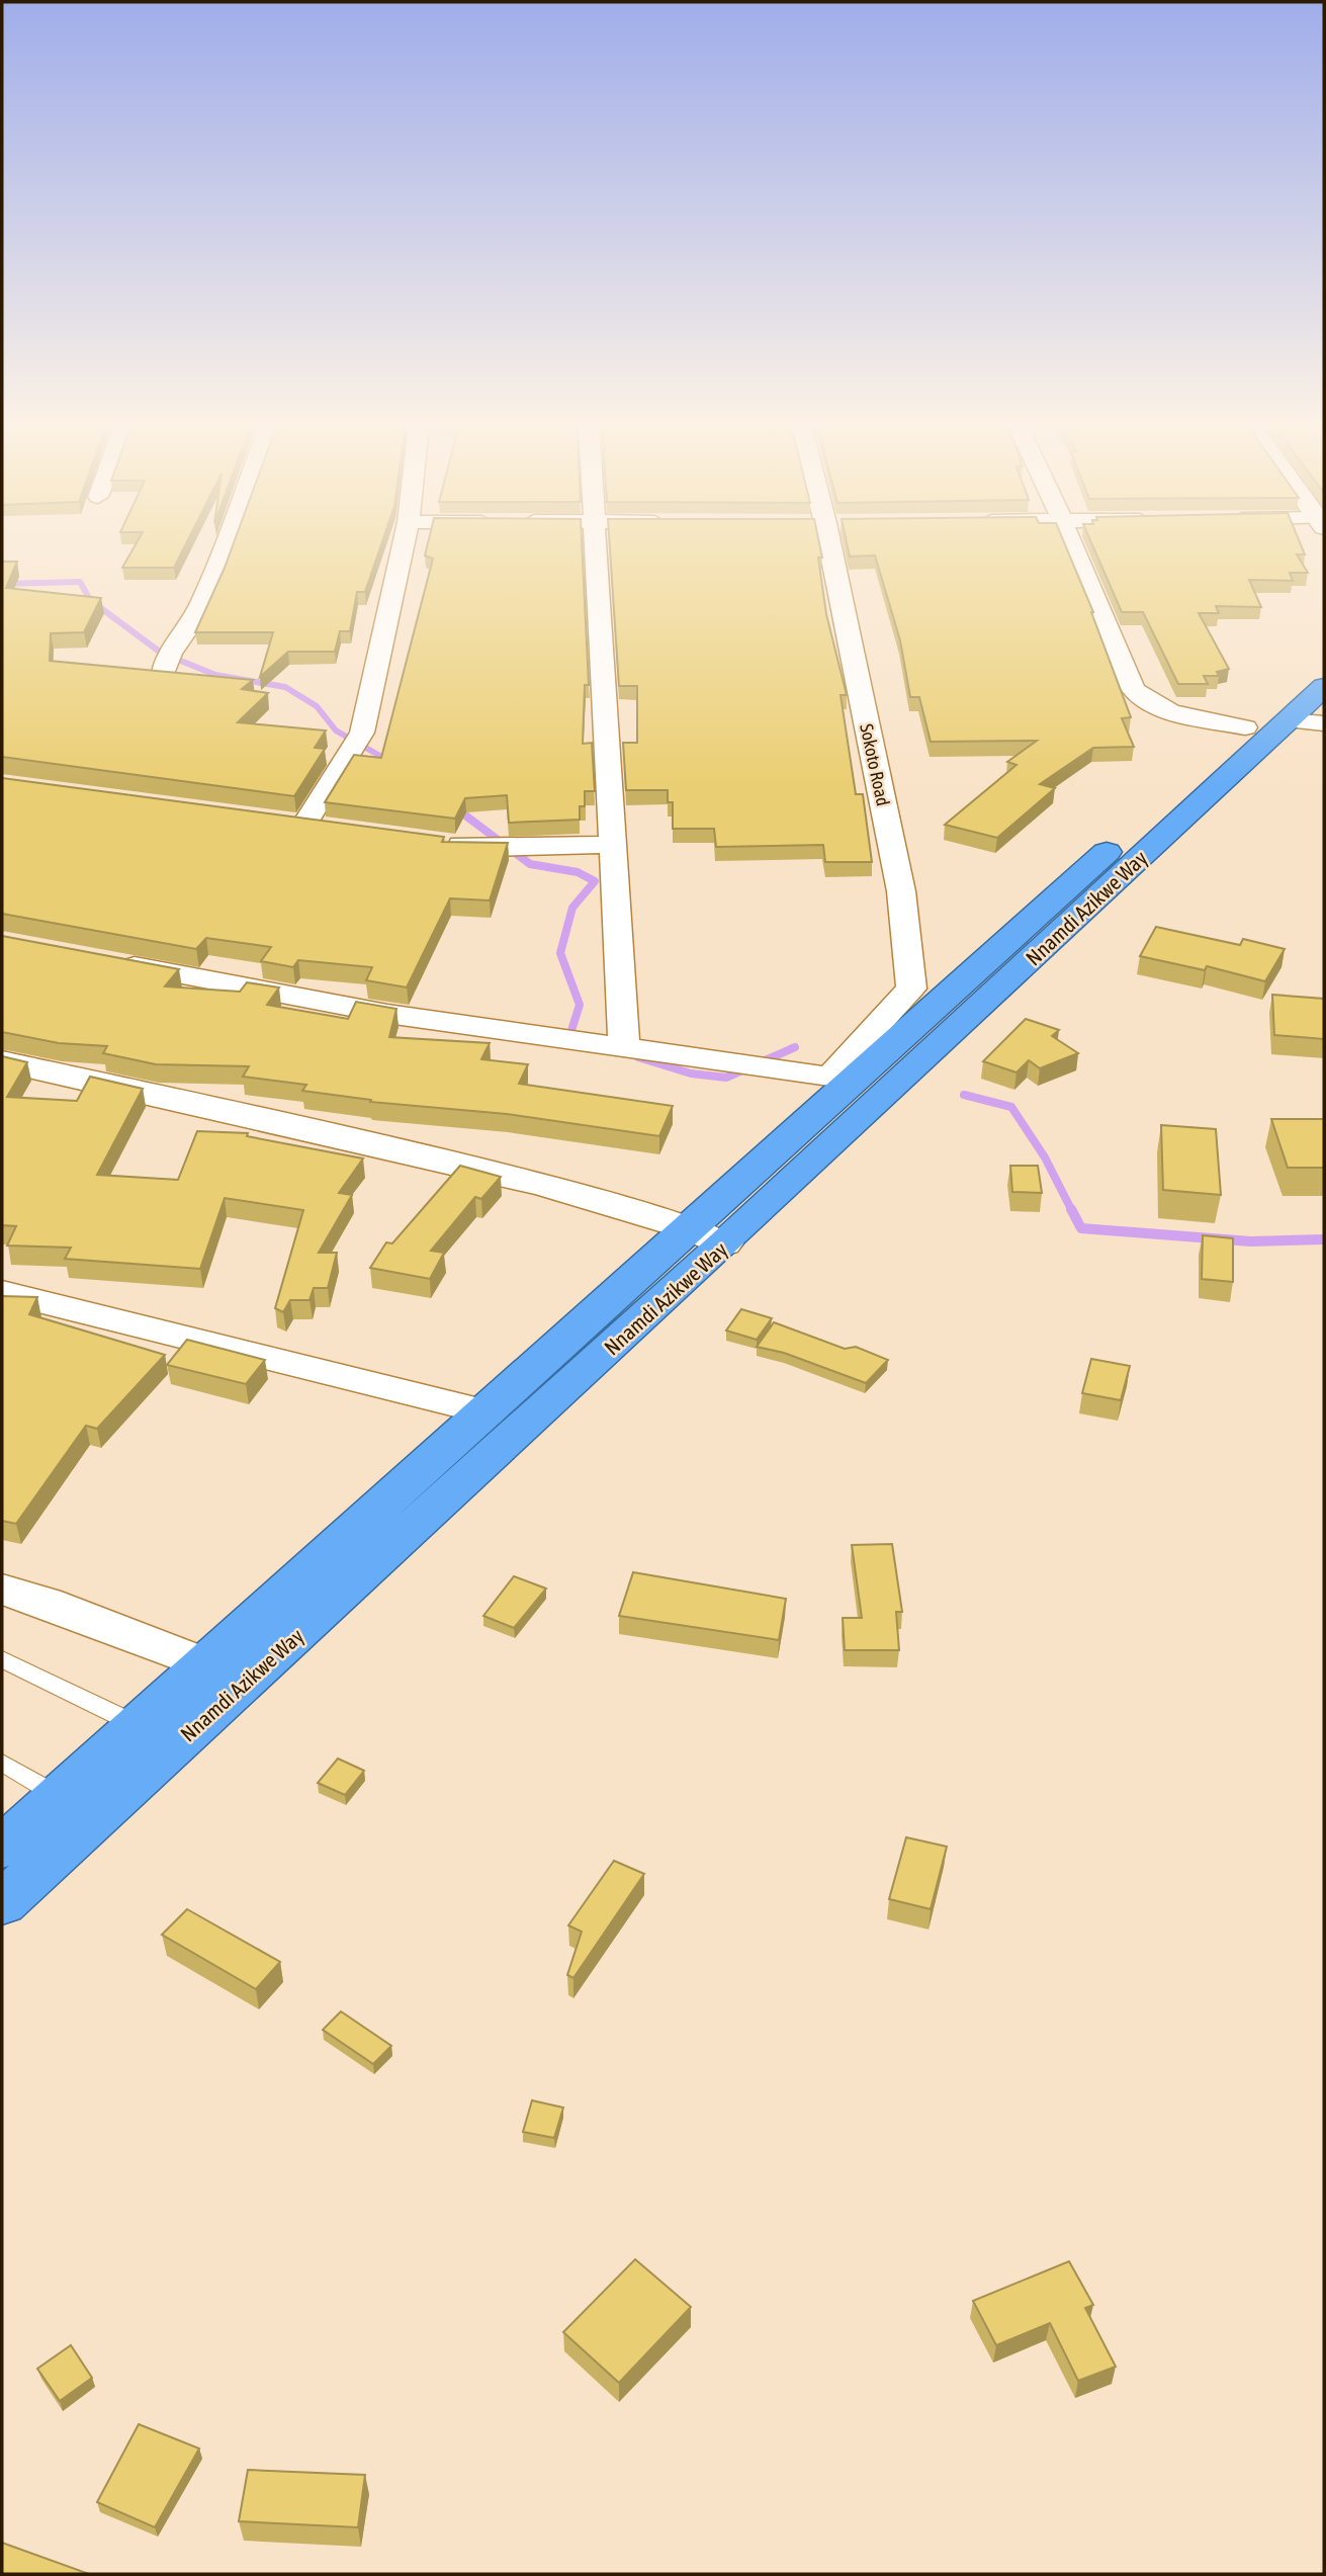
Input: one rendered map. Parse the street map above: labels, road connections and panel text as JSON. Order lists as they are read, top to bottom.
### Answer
{
  "streets": {
    "highway": ["Nnamdi Azikwe Way"],
    "street": ["Sokoto Road"]
  }
}
